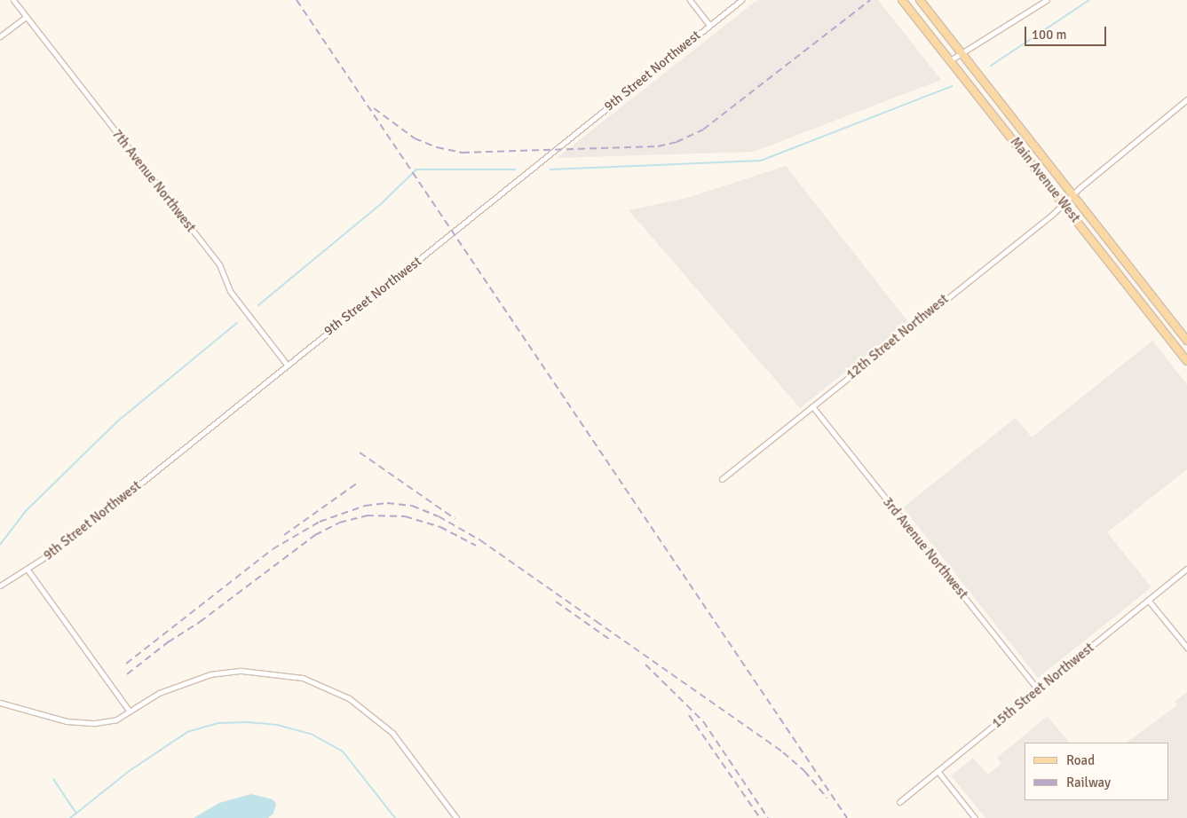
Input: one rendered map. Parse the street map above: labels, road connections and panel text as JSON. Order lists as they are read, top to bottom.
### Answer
{
  "streets": {
    "main road": ["Main Avenue West"],
    "street": [
      "9th Street Northwest",
      "7th Avenue Northwest",
      "12th Street Northwest",
      "3rd Avenue Northwest",
      "15th Street Northwest"
    ]
  },
  "crossings": [
    ["9th Street Northwest", "7th Avenue Northwest"],
    ["Main Avenue West", "12th Street Northwest"],
    ["12th Street Northwest", "3rd Avenue Northwest"],
    ["3rd Avenue Northwest", "15th Street Northwest"]
  ],
  "legend": ["Road", "Railway"],
  "scale_bar": "100 m"
}
